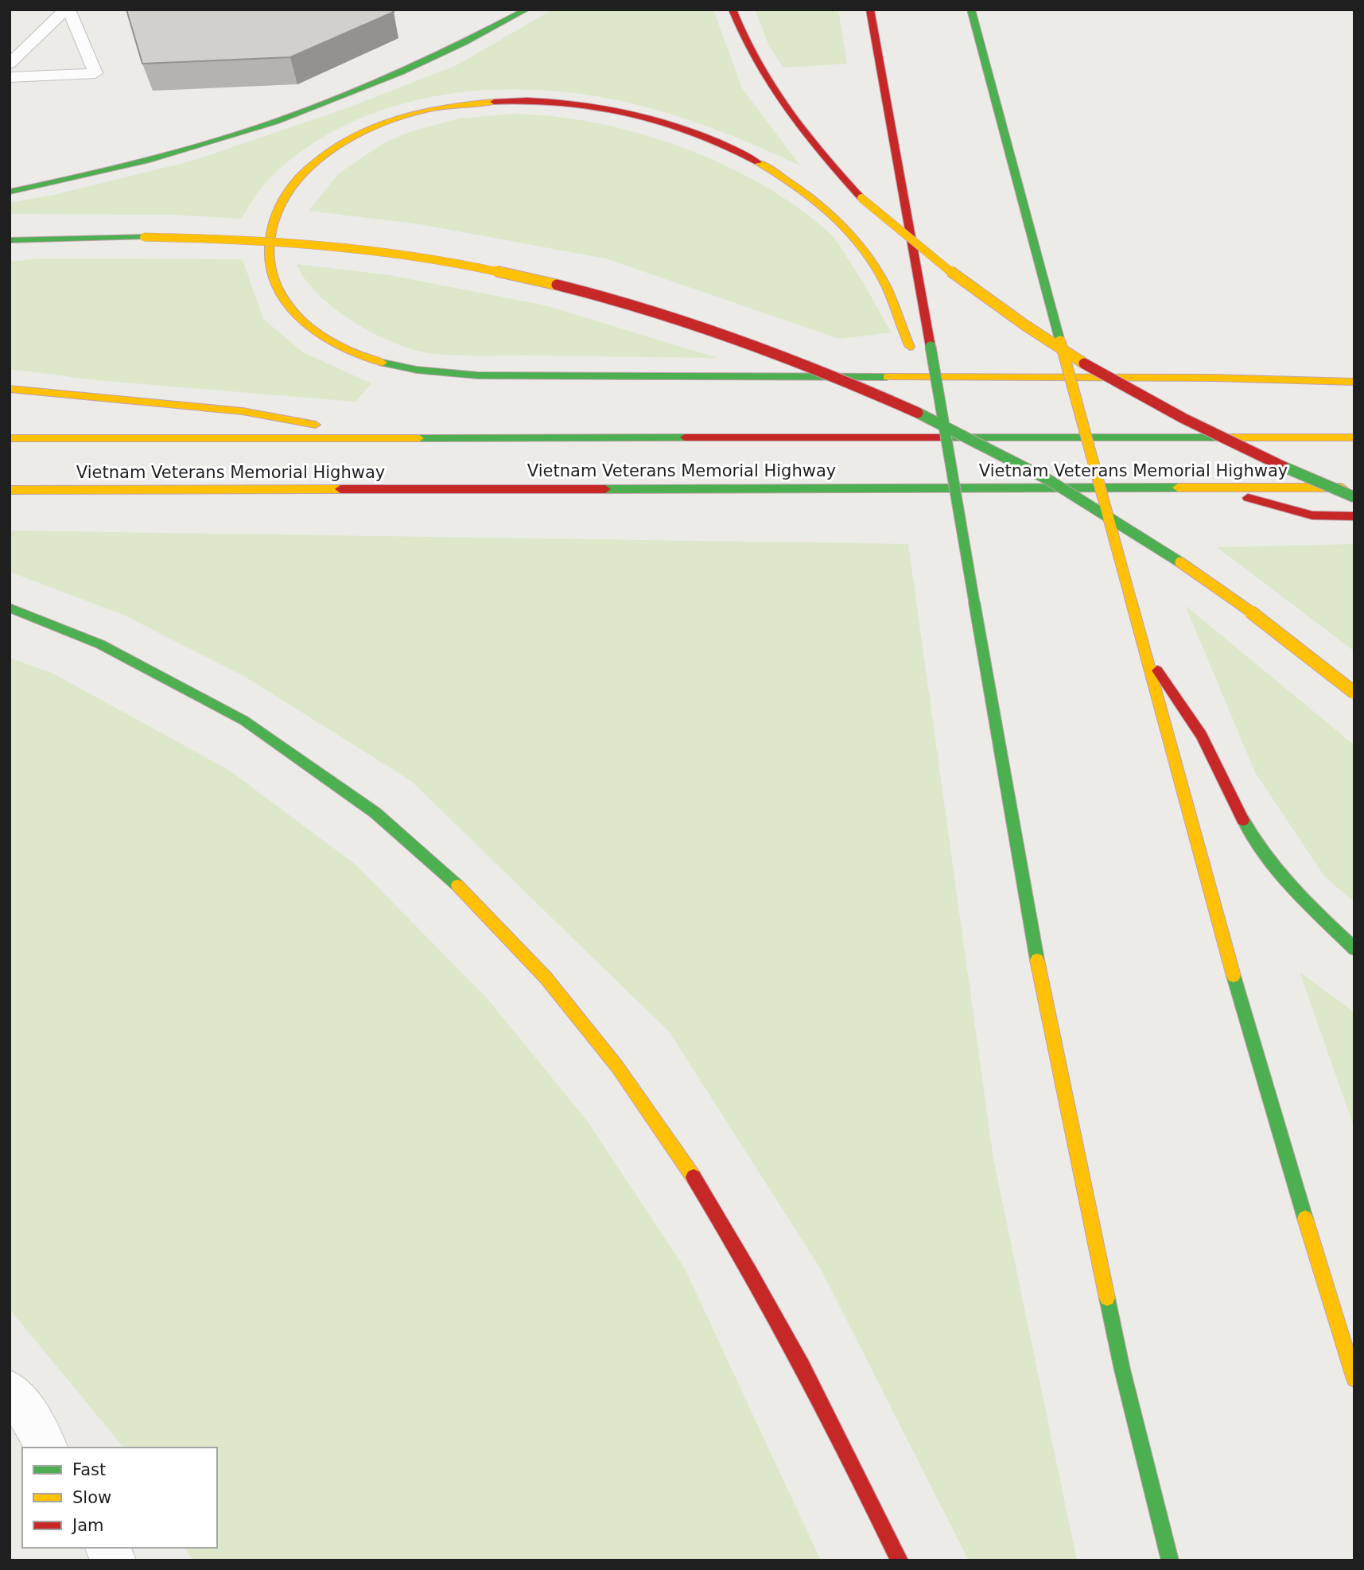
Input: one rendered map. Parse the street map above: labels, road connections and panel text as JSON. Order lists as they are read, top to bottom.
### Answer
{
  "streets": {
    "highway": ["Vietnam Veterans Memorial Highway"]
  },
  "legend": ["Fast", "Slow", "Jam"]
}
